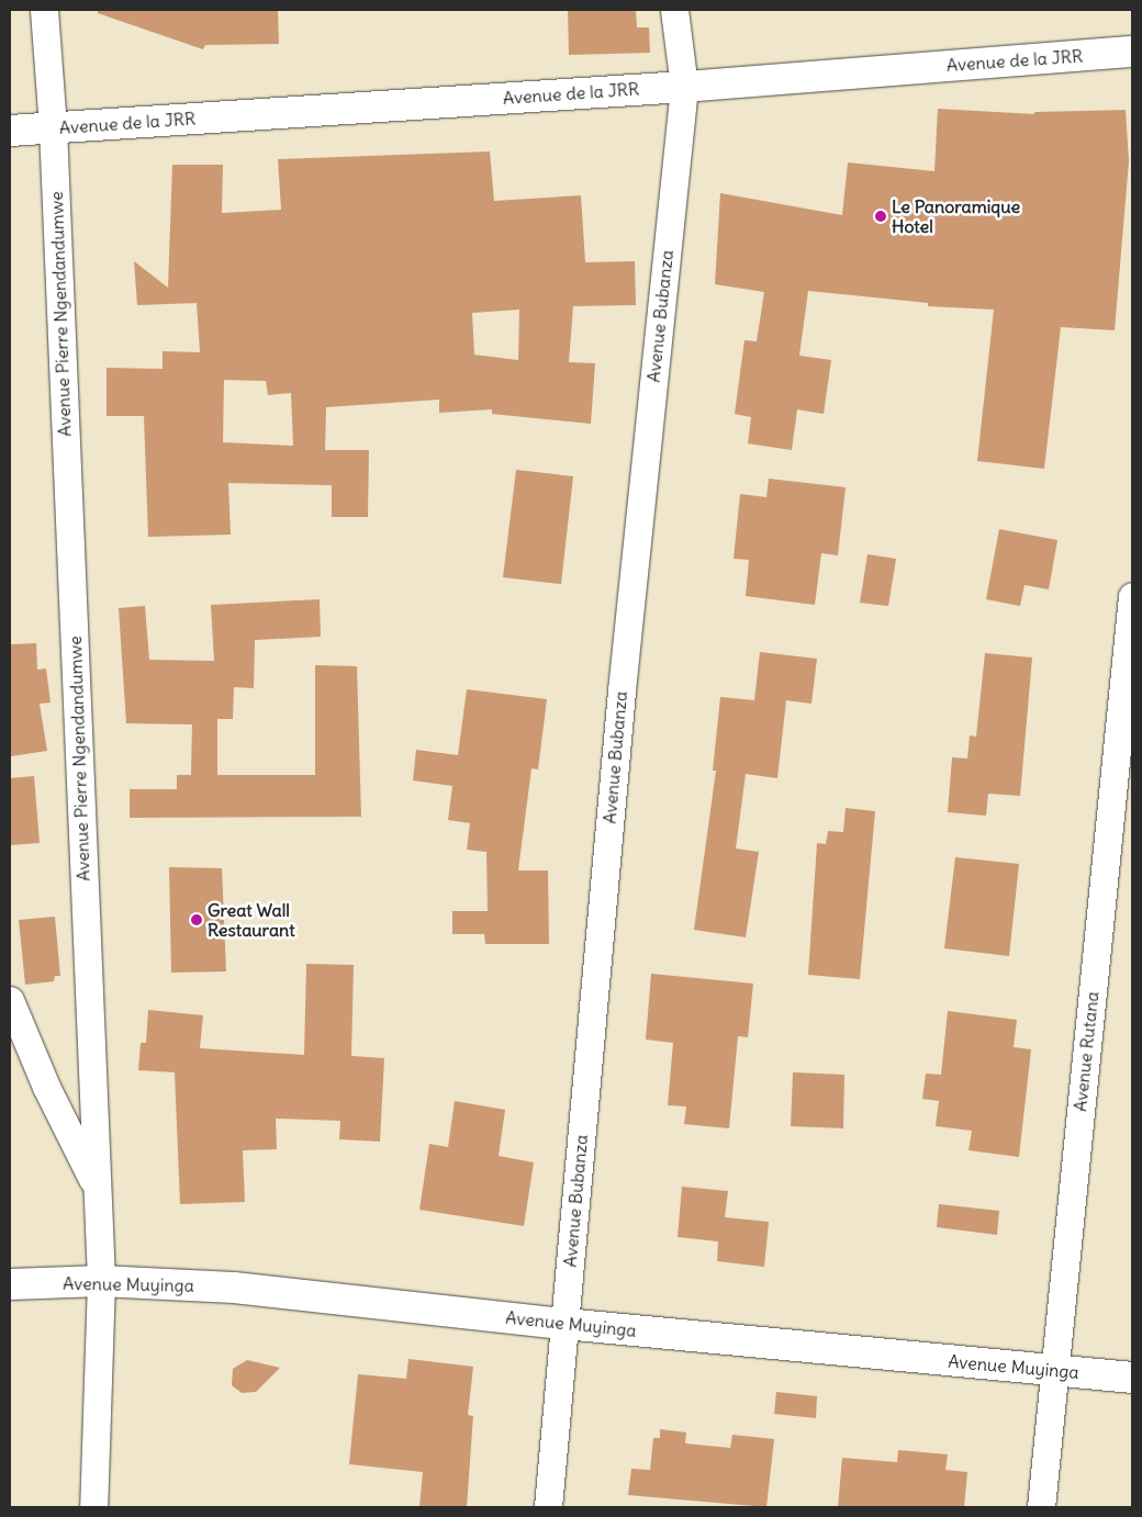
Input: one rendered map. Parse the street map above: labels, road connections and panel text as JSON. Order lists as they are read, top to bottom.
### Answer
{
  "streets": {
    "street": [
      "Avenue de la JRR",
      "Avenue Pierre Ngendandumwe",
      "Avenue Bubanza",
      "Avenue Rutana",
      "Avenue Muyinga"
    ]
  },
  "crossings": [
    ["Avenue de la JRR", "Avenue Pierre Ngendandumwe"],
    ["Avenue de la JRR", "Avenue Bubanza"],
    ["Avenue Pierre Ngendandumwe", "Avenue Muyinga"],
    ["Avenue Bubanza", "Avenue Muyinga"],
    ["Avenue Rutana", "Avenue Muyinga"]
  ],
  "places": ["Le Panoramique Hotel", "Great Wall Restaurant"]
}
